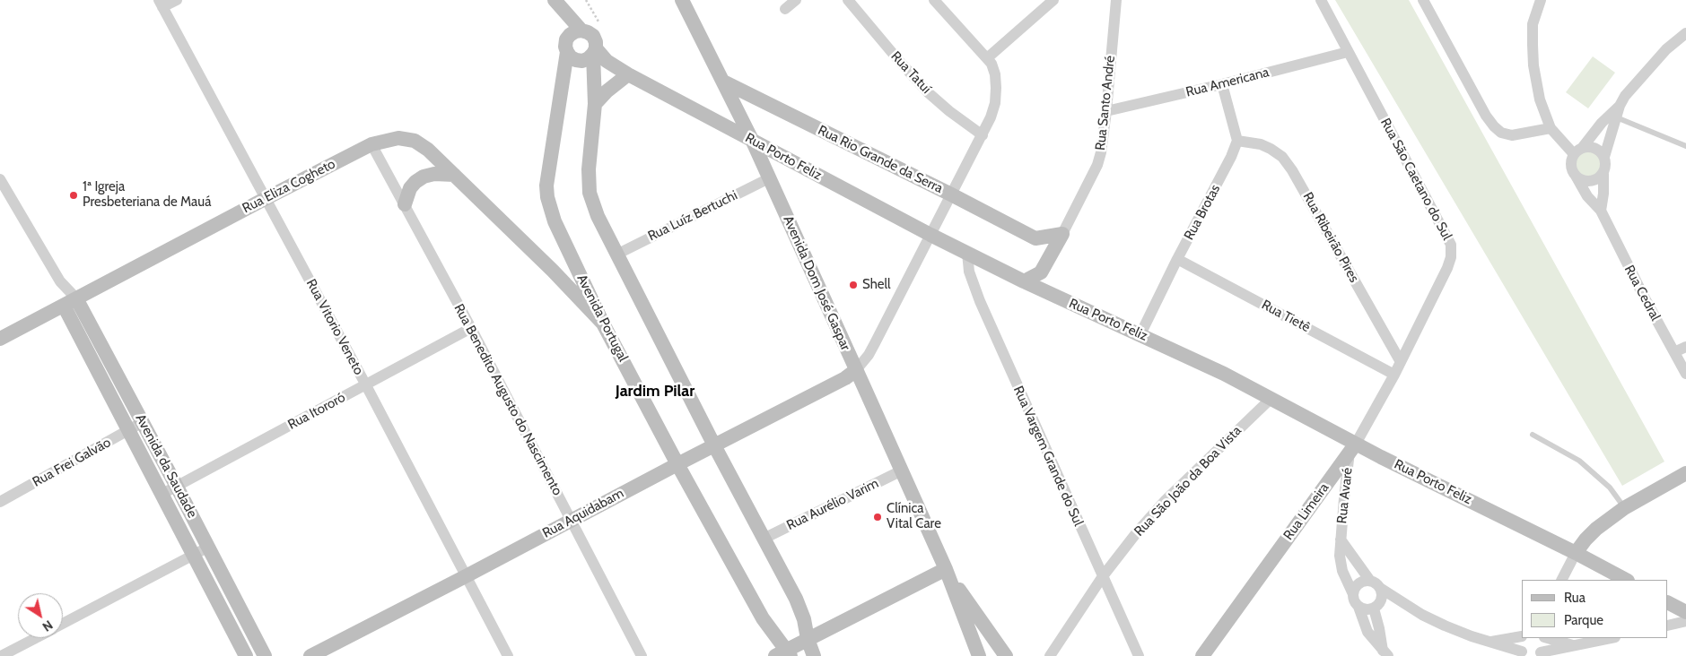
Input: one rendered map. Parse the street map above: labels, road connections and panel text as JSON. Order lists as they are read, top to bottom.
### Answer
{
  "streets": {
    "street": [
      "Rua Tatuí",
      "Rua Americana",
      "Rua Santo André",
      "Rua Porto Feliz",
      "Rua Rio Grande da Serra",
      "Rua São Caetano do Sul",
      "Rua Eliza Cogheto",
      "Rua Brotas",
      "Rua Luíz Bertuchi",
      "Rua Ribeirão Pires",
      "Avenida Dom José Gaspar",
      "Rua Cedral",
      "Rua Tietê",
      "Avenida Portugal",
      "Rua Vitorio Veneto",
      "Rua Benedito Augusto do Nascimento",
      "Rua Itororó",
      "Rua Vargem Grande do Sul",
      "Rua Frei Galvão",
      "Avenida da Saudade",
      "Rua São João da Boa Vista",
      "Rua Avaré",
      "Rua Aurélio Varim",
      "Rua Limeira",
      "Rua Aquidabam"
    ]
  },
  "crossings": [
    ["Rua Americana", "Rua Santo André"],
    ["Rua Americana", "Rua São Caetano do Sul"],
    ["Rua Porto Feliz", "Rua Brotas"],
    ["Rua Porto Feliz", "Avenida Dom José Gaspar"],
    ["Rua Porto Feliz", "Avenida Portugal"],
    ["Rua Porto Feliz", "Rua Vargem Grande do Sul"],
    ["Rua Porto Feliz", "Rua São João da Boa Vista"],
    ["Rua Porto Feliz", "Rua Avaré"],
    ["Rua Porto Feliz", "Rua Limeira"],
    ["Rua Rio Grande da Serra", "Avenida Dom José Gaspar"],
    ["Rua São Caetano do Sul", "Rua Ribeirão Pires"],
    ["Rua São Caetano do Sul", "Rua Limeira"],
    ["Rua Eliza Cogheto", "Avenida Portugal"],
    ["Rua Eliza Cogheto", "Rua Vitorio Veneto"],
    ["Rua Eliza Cogheto", "Rua Benedito Augusto do Nascimento"],
    ["Rua Eliza Cogheto", "Avenida da Saudade"],
    ["Rua Brotas", "Rua Ribeirão Pires"],
    ["Rua Brotas", "Rua Tietê"],
    ["Rua Luíz Bertuchi", "Avenida Dom José Gaspar"],
    ["Rua Ribeirão Pires", "Rua Limeira"],
    ["Avenida Dom José Gaspar", "Rua Aurélio Varim"],
    ["Avenida Dom José Gaspar", "Rua Aquidabam"],
    ["Rua Tietê", "Rua Limeira"],
    ["Avenida Portugal", "Rua Aquidabam"],
    ["Rua Vitorio Veneto", "Rua Itororó"],
    ["Rua Vitorio Veneto", "Rua Aquidabam"],
    ["Rua Benedito Augusto do Nascimento", "Rua Itororó"],
    ["Rua Benedito Augusto do Nascimento", "Rua Aquidabam"],
    ["Rua Itororó", "Avenida da Saudade"],
    ["Rua Vargem Grande do Sul", "Rua São João da Boa Vista"],
    ["Rua Frei Galvão", "Avenida da Saudade"],
    ["Rua Avaré", "Rua Limeira"]
  ],
  "districts": ["Jardim Pilar"],
  "places": ["1ª Igreja Presbeteriana de Mauá", "Shell", "Clínica Vital Care"],
  "legend": ["Rua", "Parque"],
  "north": "bottom right"
}
